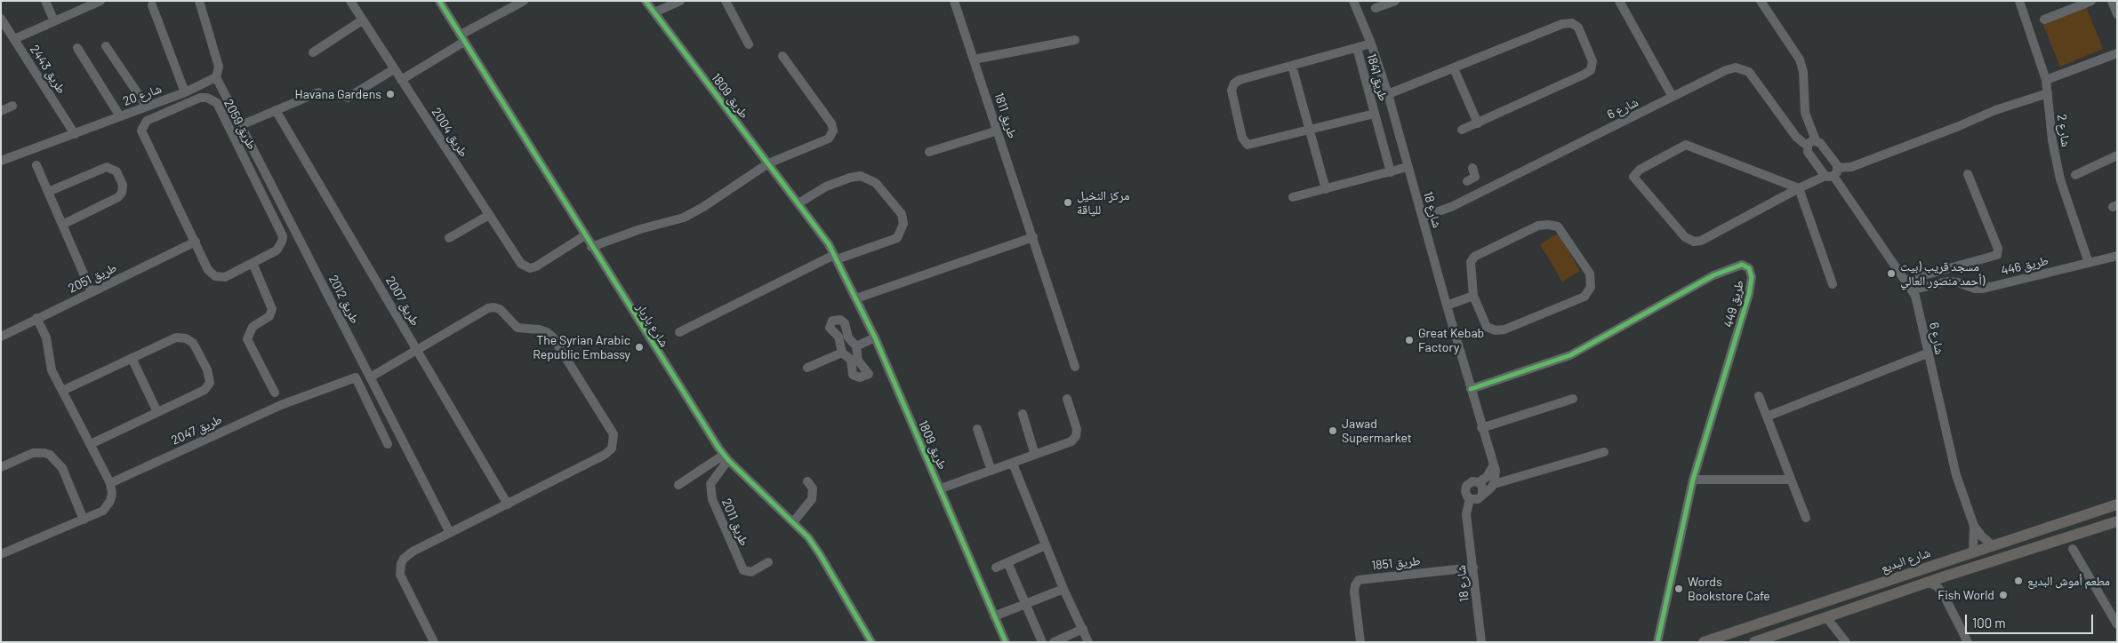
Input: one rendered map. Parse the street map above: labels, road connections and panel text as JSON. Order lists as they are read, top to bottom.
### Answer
{
  "streets": {
    "main road": ["شارع البديع"],
    "street": [
      "طريق 2443",
      "طريق 1841",
      "شارع 20",
      "طريق 1809",
      "شارع 6",
      "طريق 1811",
      "طريق 2059",
      "شارع 2",
      "طريق 2004",
      "شارع 18",
      "طريق 446",
      "طريق 2051",
      "طريق 2012",
      "طريق 2007",
      "طريق 449",
      "شارع باربار",
      "طريق 2047",
      "طريق 2011",
      "طريق 1851"
    ]
  },
  "crossings": [
    ["طريق 2443", "شارع 20"],
    ["طريق 1841", "شارع 18"],
    ["شارع 20", "طريق 2012"],
    ["شارع 6", "شارع 18"],
    ["شارع 6", "طريق 446"],
    ["شارع 6", "شارع البديع"],
    ["طريق 2059", "طريق 2051"],
    ["شارع 2", "طريق 446"],
    ["طريق 2004", "شارع باربار"],
    ["شارع 18", "طريق 449"],
    ["شارع 18", "طريق 1851"],
    ["شارع باربار", "طريق 2011"]
  ],
  "places": [
    "Havana Gardens",
    "مركز النخيل للياقة",
    "مسجد قريب (بيت أحمد منصور العالي)",
    "Great Kebab Factory",
    "The Syrian Arabic Republic Embassy",
    "Jawad Supermarket",
    "مطعم أموش البديع",
    "Words Bookstore Cafe",
    "Fish World"
  ],
  "scale_bar": "100 m"
}
